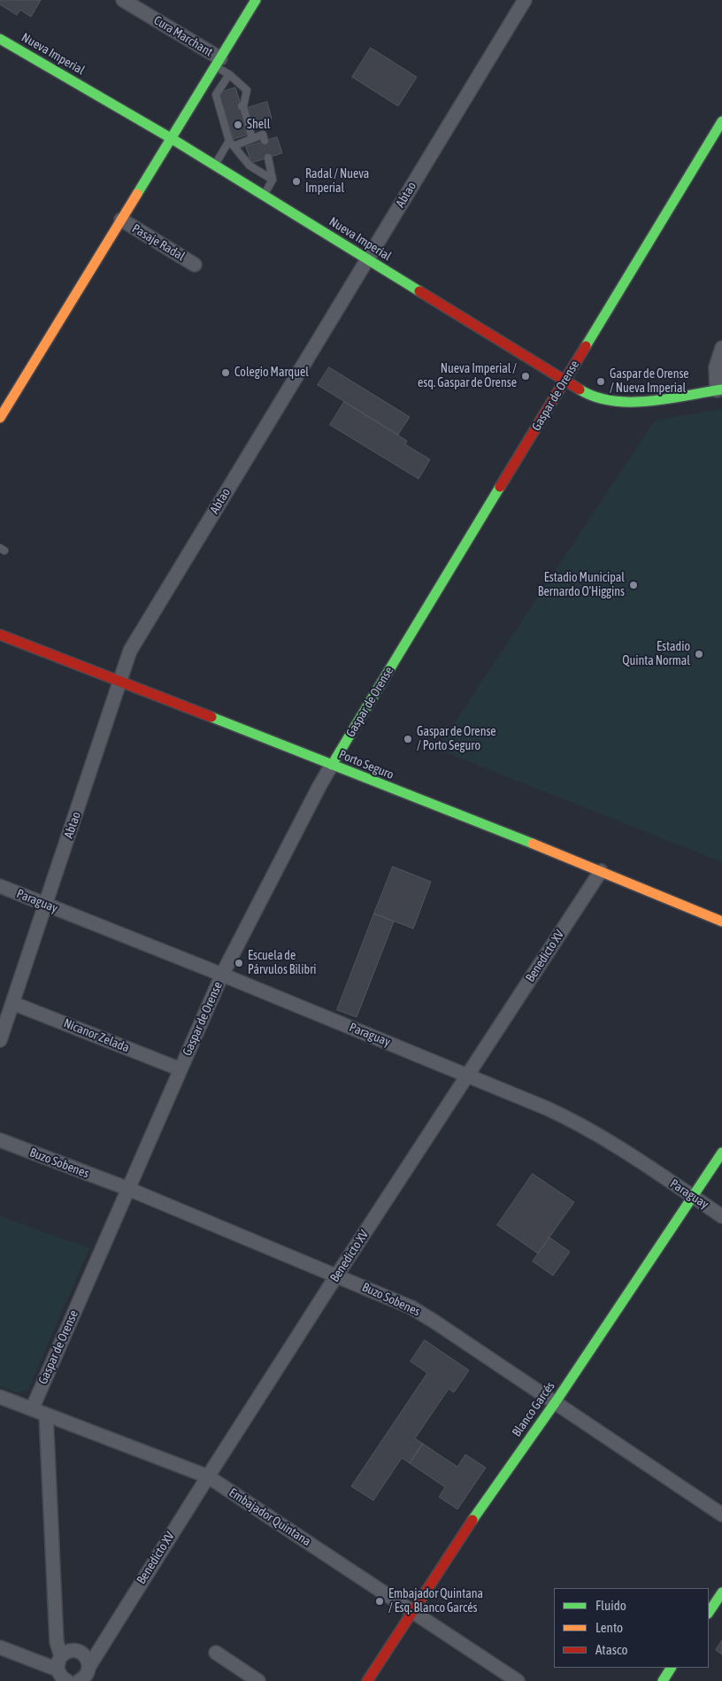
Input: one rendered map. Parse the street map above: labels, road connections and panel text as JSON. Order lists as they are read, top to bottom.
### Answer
{
  "streets": {
    "street": [
      "Cura Marchant",
      "Nueva Imperial",
      "Abtao",
      "Pasaje Radal",
      "Gaspar de Orense",
      "Porto Seguro",
      "Paraguay",
      "Benedicto XV",
      "Nicanor Zelada",
      "Buzo Sobenes",
      "Blanco Garcés",
      "Embajador Quintana"
    ]
  },
  "crossings": [
    ["Nueva Imperial", "Abtao"],
    ["Nueva Imperial", "Gaspar de Orense"],
    ["Abtao", "Porto Seguro"],
    ["Abtao", "Paraguay"],
    ["Abtao", "Nicanor Zelada"],
    ["Gaspar de Orense", "Porto Seguro"],
    ["Gaspar de Orense", "Paraguay"],
    ["Gaspar de Orense", "Nicanor Zelada"],
    ["Gaspar de Orense", "Buzo Sobenes"],
    ["Gaspar de Orense", "Embajador Quintana"],
    ["Porto Seguro", "Benedicto XV"],
    ["Paraguay", "Benedicto XV"],
    ["Paraguay", "Blanco Garcés"],
    ["Benedicto XV", "Buzo Sobenes"],
    ["Benedicto XV", "Embajador Quintana"],
    ["Buzo Sobenes", "Blanco Garcés"],
    ["Blanco Garcés", "Embajador Quintana"]
  ],
  "places": [
    "Shell",
    "Radal / Nueva Imperial",
    "Colegio Marquel",
    "Nueva Imperial / esq. Gaspar de Orense",
    "Gaspar de Orense / Nueva Imperial",
    "Estadio Municipal Bernardo O'Higgins",
    "Estadio Quinta Normal",
    "Gaspar de Orense / Porto Seguro",
    "Escuela de Párvulos Bilibri",
    "Embajador Quintana / Esq. Blanco Garcés"
  ],
  "legend": ["Fluido", "Lento", "Atasco"]
}
